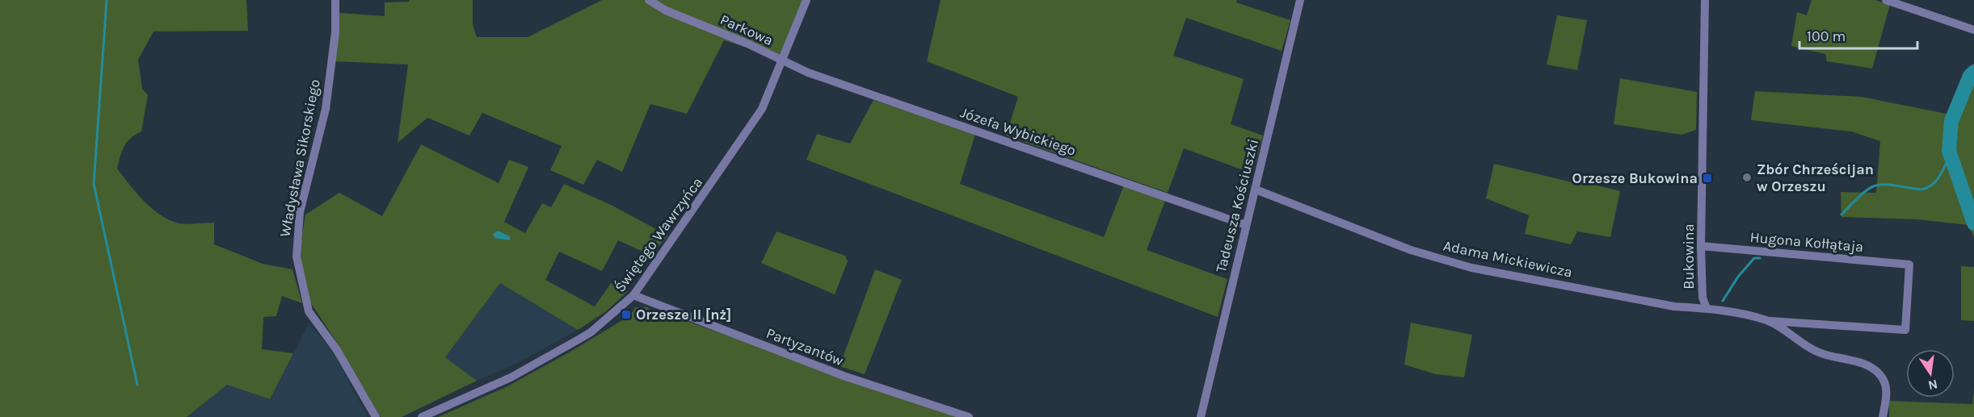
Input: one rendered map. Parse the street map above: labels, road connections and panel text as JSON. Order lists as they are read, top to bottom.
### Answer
{
  "streets": {
    "street": [
      "Parkowa",
      "Józefa Wybickiego",
      "Władysława Sikorskiego",
      "Tadeusza Kościuszki",
      "Świętego Wawrzyńca",
      "Hugona Kołłątaja",
      "Bukowina",
      "Adama Mickiewicza",
      "Partyzantów"
    ]
  },
  "crossings": [
    ["Parkowa", "Józefa Wybickiego"],
    ["Parkowa", "Świętego Wawrzyńca"],
    ["Józefa Wybickiego", "Tadeusza Kościuszki"],
    ["Józefa Wybickiego", "Świętego Wawrzyńca"],
    ["Tadeusza Kościuszki", "Adama Mickiewicza"],
    ["Świętego Wawrzyńca", "Partyzantów"],
    ["Hugona Kołłątaja", "Bukowina"],
    ["Bukowina", "Adama Mickiewicza"]
  ],
  "places": {
    "other": ["Zbór Chrześcijan w Orzeszu"],
    "transit": ["Orzesze Bukowina", "Orzesze II [nż]"]
  },
  "scale_bar": "100 m",
  "north": "bottom"
}
